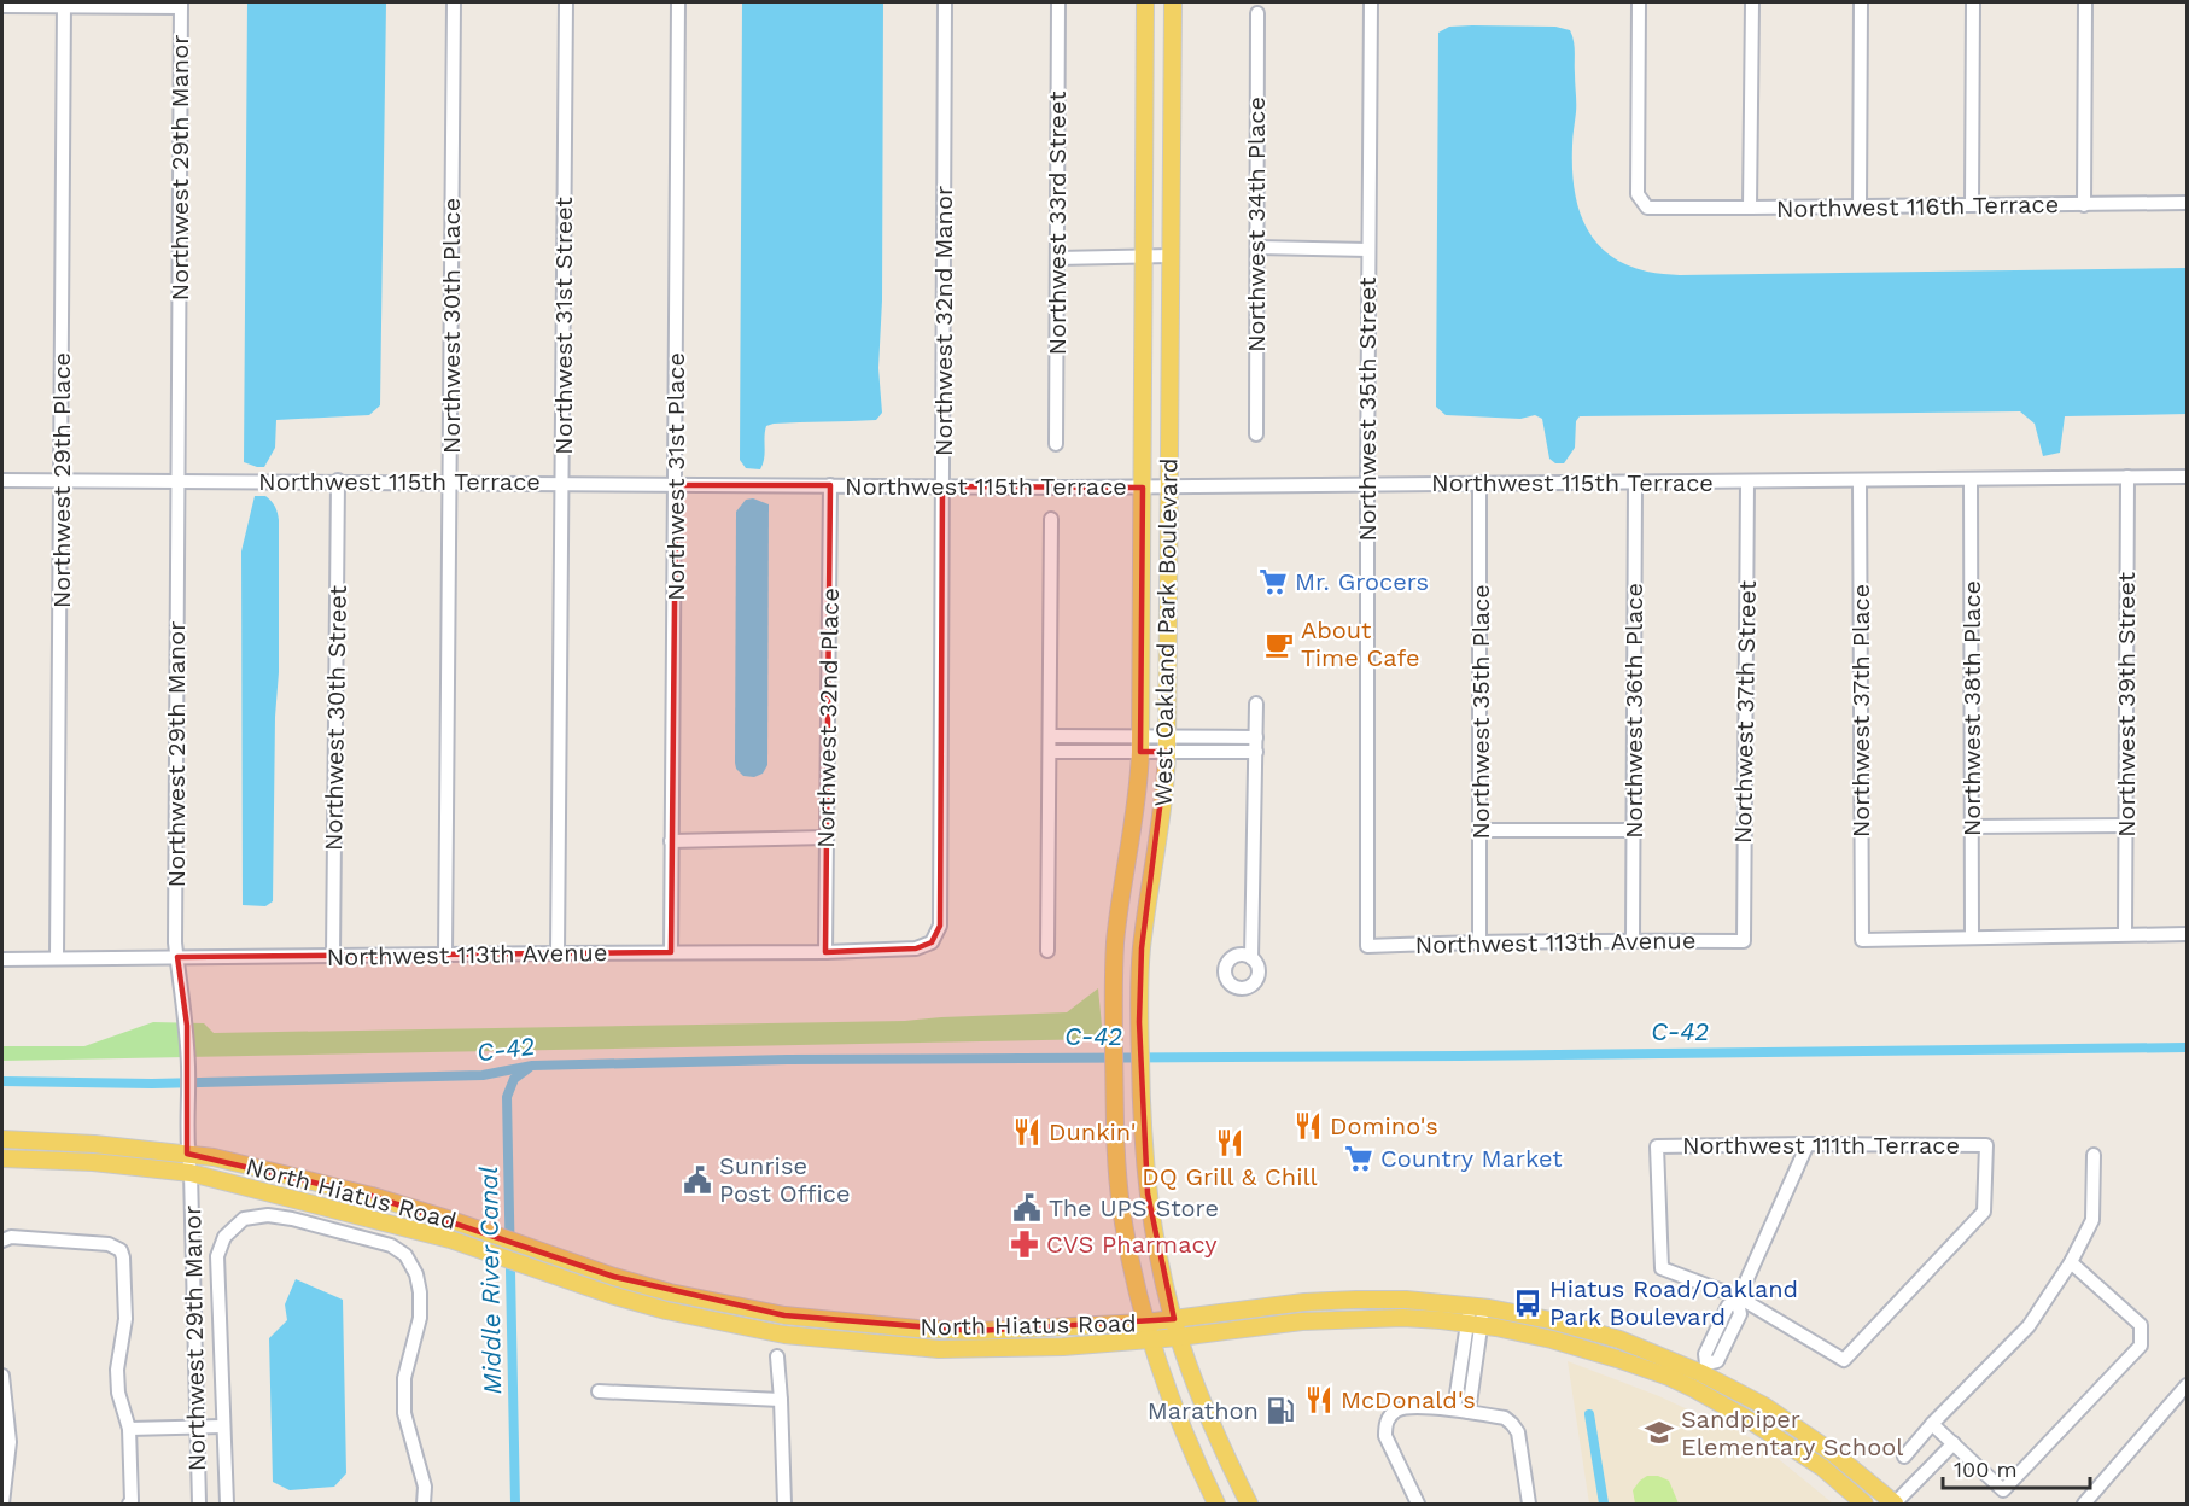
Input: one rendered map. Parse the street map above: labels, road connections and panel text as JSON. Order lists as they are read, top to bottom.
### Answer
{
  "streets": {
    "main road": ["West Oakland Park Boulevard", "North Hiatus Road"],
    "street": [
      "Northwest 29th Manor",
      "Northwest 116th Terrace",
      "Northwest 33rd Street",
      "Northwest 34th Place",
      "Northwest 32nd Manor",
      "Northwest 30th Place",
      "Northwest 31st Street",
      "Northwest 35th Street",
      "Northwest 31st Place",
      "Northwest 29th Place",
      "Northwest 115th Terrace",
      "Northwest 39th Street",
      "Northwest 38th Place",
      "Northwest 36th Place",
      "Northwest 37th Place",
      "Northwest 35th Place",
      "Northwest 37th Street",
      "Northwest 30th Street",
      "Northwest 32nd Place",
      "Northwest 113th Avenue",
      "Northwest 111th Terrace"
    ]
  },
  "crossings": [
    ["Northwest 29th Manor", "Northwest 115th Terrace"],
    ["Northwest 29th Manor", "Northwest 113th Avenue"],
    ["Northwest 29th Manor", "North Hiatus Road"],
    ["Northwest 32nd Manor", "Northwest 115th Terrace"],
    ["Northwest 32nd Manor", "Northwest 113th Avenue"],
    ["Northwest 30th Place", "Northwest 115th Terrace"],
    ["Northwest 30th Place", "Northwest 113th Avenue"],
    ["Northwest 31st Street", "Northwest 115th Terrace"],
    ["Northwest 31st Street", "Northwest 113th Avenue"],
    ["Northwest 35th Street", "Northwest 115th Terrace"],
    ["Northwest 35th Street", "Northwest 113th Avenue"],
    ["Northwest 31st Place", "Northwest 115th Terrace"],
    ["Northwest 31st Place", "Northwest 113th Avenue"],
    ["Northwest 29th Place", "Northwest 115th Terrace"],
    ["Northwest 29th Place", "Northwest 113th Avenue"],
    ["Northwest 115th Terrace", "West Oakland Park Boulevard"],
    ["Northwest 115th Terrace", "Northwest 39th Street"],
    ["Northwest 115th Terrace", "Northwest 38th Place"],
    ["Northwest 115th Terrace", "Northwest 36th Place"],
    ["Northwest 115th Terrace", "Northwest 37th Place"],
    ["Northwest 115th Terrace", "Northwest 35th Place"],
    ["Northwest 115th Terrace", "Northwest 37th Street"],
    ["Northwest 115th Terrace", "Northwest 30th Street"],
    ["Northwest 115th Terrace", "Northwest 32nd Place"],
    ["West Oakland Park Boulevard", "North Hiatus Road"],
    ["Northwest 38th Place", "Northwest 37th Place"],
    ["Northwest 36th Place", "Northwest 113th Avenue"],
    ["Northwest 35th Place", "Northwest 113th Avenue"],
    ["Northwest 37th Street", "Northwest 113th Avenue"],
    ["Northwest 30th Street", "Northwest 113th Avenue"],
    ["Northwest 32nd Place", "Northwest 113th Avenue"]
  ],
  "water": ["C-42", "Middle River Canal"],
  "places": {
    "supermarket": ["Mr. Grocers", "Country Market"],
    "cafe": ["About Time Cafe"],
    "restaurant": [
      "Domino's",
      "Dunkin'",
      "DQ Grill & Chill",
      "McDonald's"
    ],
    "public building": ["Sunrise Post Office", "The UPS Store"],
    "pharmacy": ["CVS Pharmacy"],
    "bus stop": ["Hiatus Road/Oakland Park Boulevard"],
    "fuel station": ["Marathon"],
    "school or university": ["Sandpiper Elementary School"]
  },
  "scale_bar": "100 m"
}
